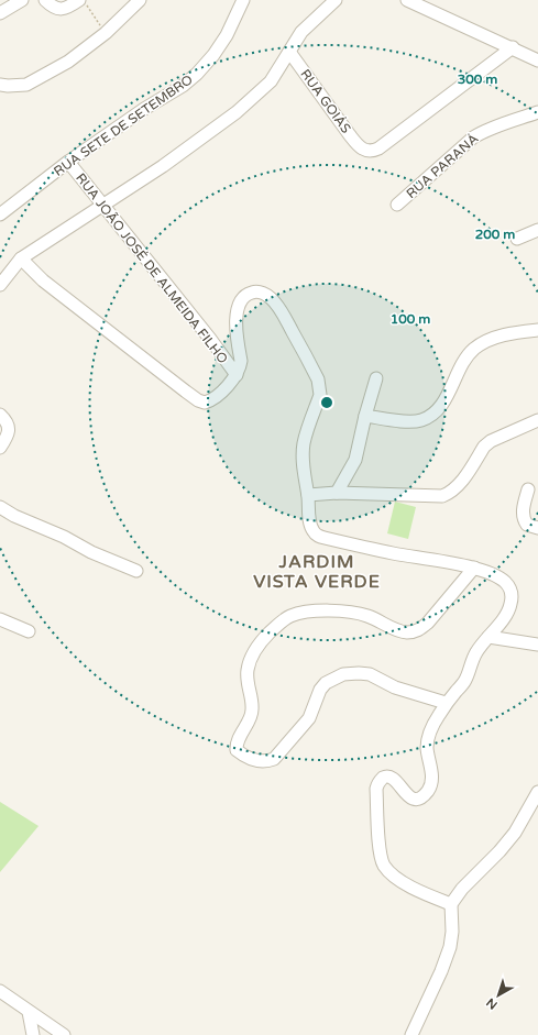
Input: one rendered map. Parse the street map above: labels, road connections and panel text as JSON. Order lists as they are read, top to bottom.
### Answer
{
  "streets": {
    "street": [
      "RUA GOIÁS",
      "RUA SETE DE SETEMBRO",
      "RUA PARANÁ",
      "RUA JOÃO JOSÉ DE ALMEIDA FILHO"
    ]
  },
  "crossings": [
    ["RUA SETE DE SETEMBRO", "RUA JOÃO JOSÉ DE ALMEIDA FILHO"]
  ],
  "districts": ["JARDIM VISTA VERDE"],
  "north": "bottom left",
  "rings": ["300 m", "200 m", "100 m"]
}
